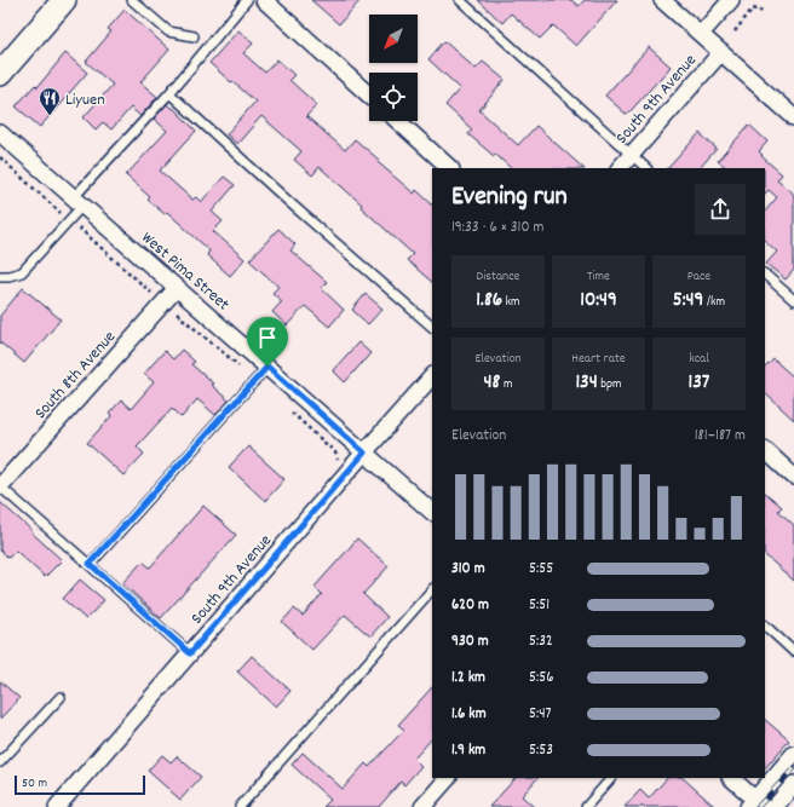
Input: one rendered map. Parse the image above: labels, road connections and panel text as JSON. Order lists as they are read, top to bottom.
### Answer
{
  "streets": {
    "street": ["South 9th Avenue", "West Pima Street", "South 8th Avenue"]
  },
  "crossings": [
    ["South 9th Avenue", "West Pima Street"],
    ["West Pima Street", "South 8th Avenue"]
  ],
  "places": {
    "restaurant": ["Liyuen"]
  },
  "scale_bar": "50 m",
  "north": "bottom left",
  "page": {
    "heading": ["Evening run", "19:33 · 6 × 310 m"],
    "stats": [
      ["Distance", "1.86 km"],
      ["Time", "10:49"],
      ["Pace", "5:49 /km"],
      ["Elevation", "48 m"],
      ["Heart rate", "134 bpm"],
      ["kcal", "137"]
    ],
    "chart": ["Elevation", "181–187 m"],
    "list": [
      {
        "name": "310 m",
        "note": "5:55"
      },
      {
        "name": "620 m",
        "note": "5:51"
      },
      {
        "name": "930 m",
        "note": "5:32"
      },
      {
        "name": "1.2 km",
        "note": "5:56"
      },
      {
        "name": "1.6 km",
        "note": "5:47"
      },
      {
        "name": "1.9 km",
        "note": "5:53"
      }
    ],
    "scale": "50 m"
  }
}
